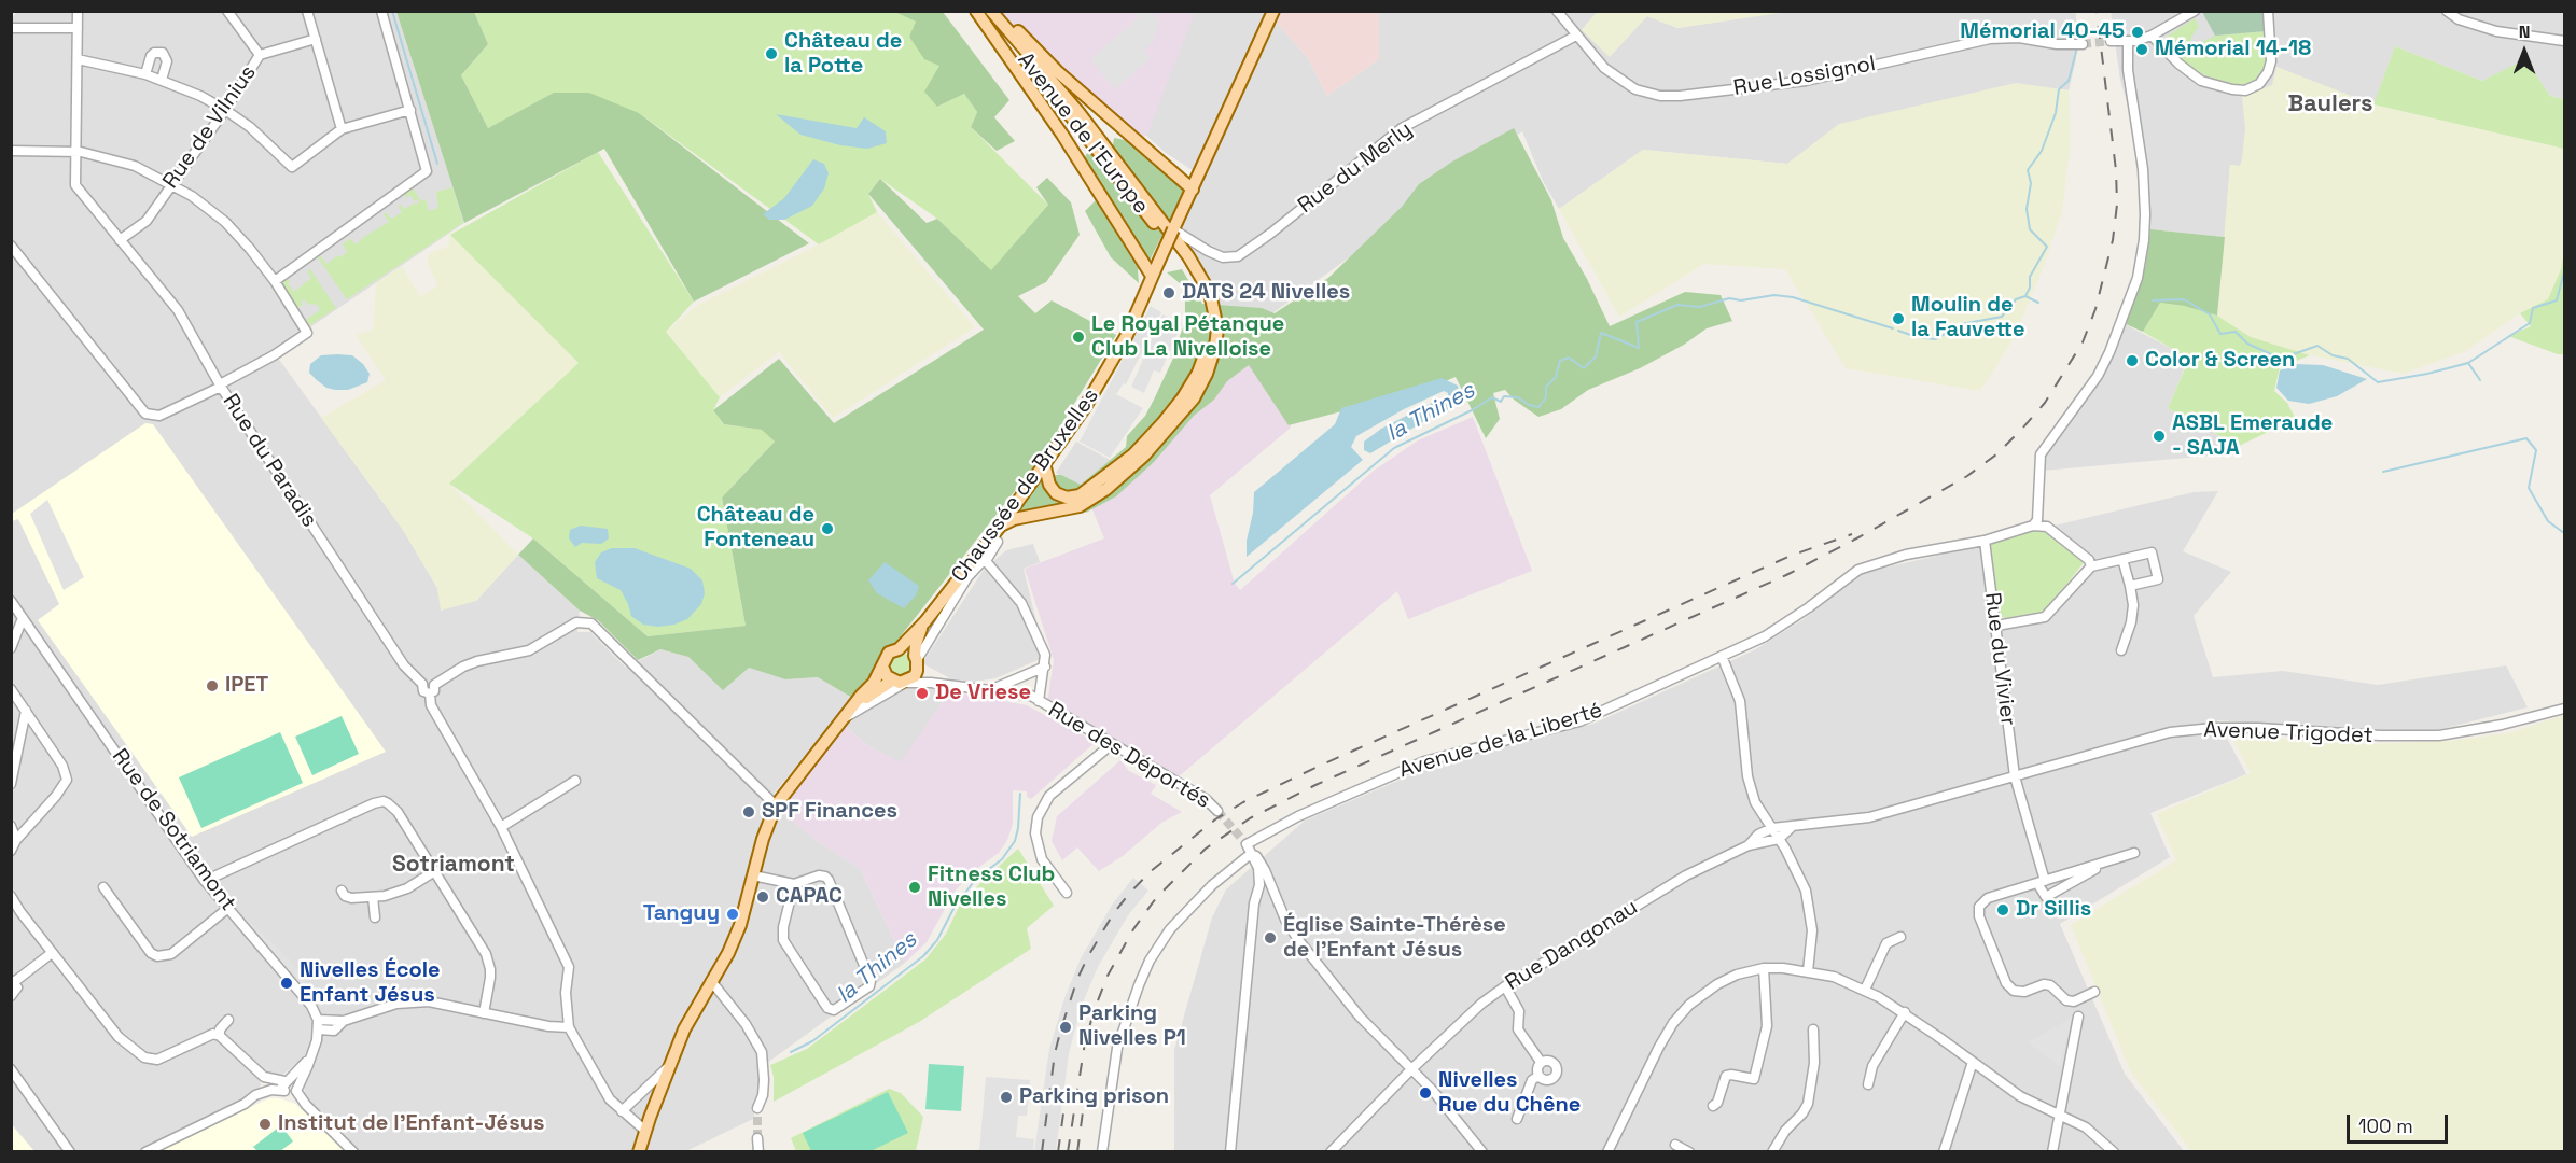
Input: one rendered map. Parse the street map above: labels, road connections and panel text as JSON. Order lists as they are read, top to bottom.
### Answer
{
  "streets": {
    "main road": ["Avenue de l'Europe", "Chaussée de Bruxelles"],
    "street": [
      "Rue Lossignol",
      "Rue de Vilnius",
      "Rue du Merly",
      "Rue du Paradis",
      "Rue du Vivier",
      "Avenue Trigodet",
      "Avenue de la Liberté",
      "Rue des Déportés",
      "Rue de Sotriamont",
      "Rue Dangonau"
    ]
  },
  "crossings": [
    ["Rue Lossignol", "Rue du Merly"],
    ["Rue du Merly", "Chaussée de Bruxelles"],
    ["Chaussée de Bruxelles", "Rue des Déportés"],
    ["Rue du Vivier", "Avenue Trigodet"],
    ["Rue du Vivier", "Avenue de la Liberté"],
    ["Avenue Trigodet", "Rue Dangonau"]
  ],
  "districts": ["Baulers", "Sotriamont"],
  "water": ["la Thines"],
  "places": [
    "Mémorial 40-45",
    "Mémorial 14-18",
    "Château de la Potte",
    "DATS 24 Nivelles",
    "Moulin de la Fauvette",
    "Le Royal Pétanque Club La Nivelloise",
    "Color & Screen",
    "ASBL Emeraude - SAJA",
    "Château de Fonteneau",
    "IPET",
    "De Vriese",
    "SPF Finances",
    "Fitness Club Nivelles",
    "CAPAC",
    "Dr Sillis",
    "Tanguy",
    "Église Sainte-Thérèse de l'Enfant Jésus",
    "Nivelles École Enfant Jésus",
    "Parking Nivelles P1",
    "Nivelles Rue du Chêne",
    "Parking prison",
    "Institut de l'Enfant-Jésus"
  ],
  "scale_bar": "100 m",
  "north": "top"
}
